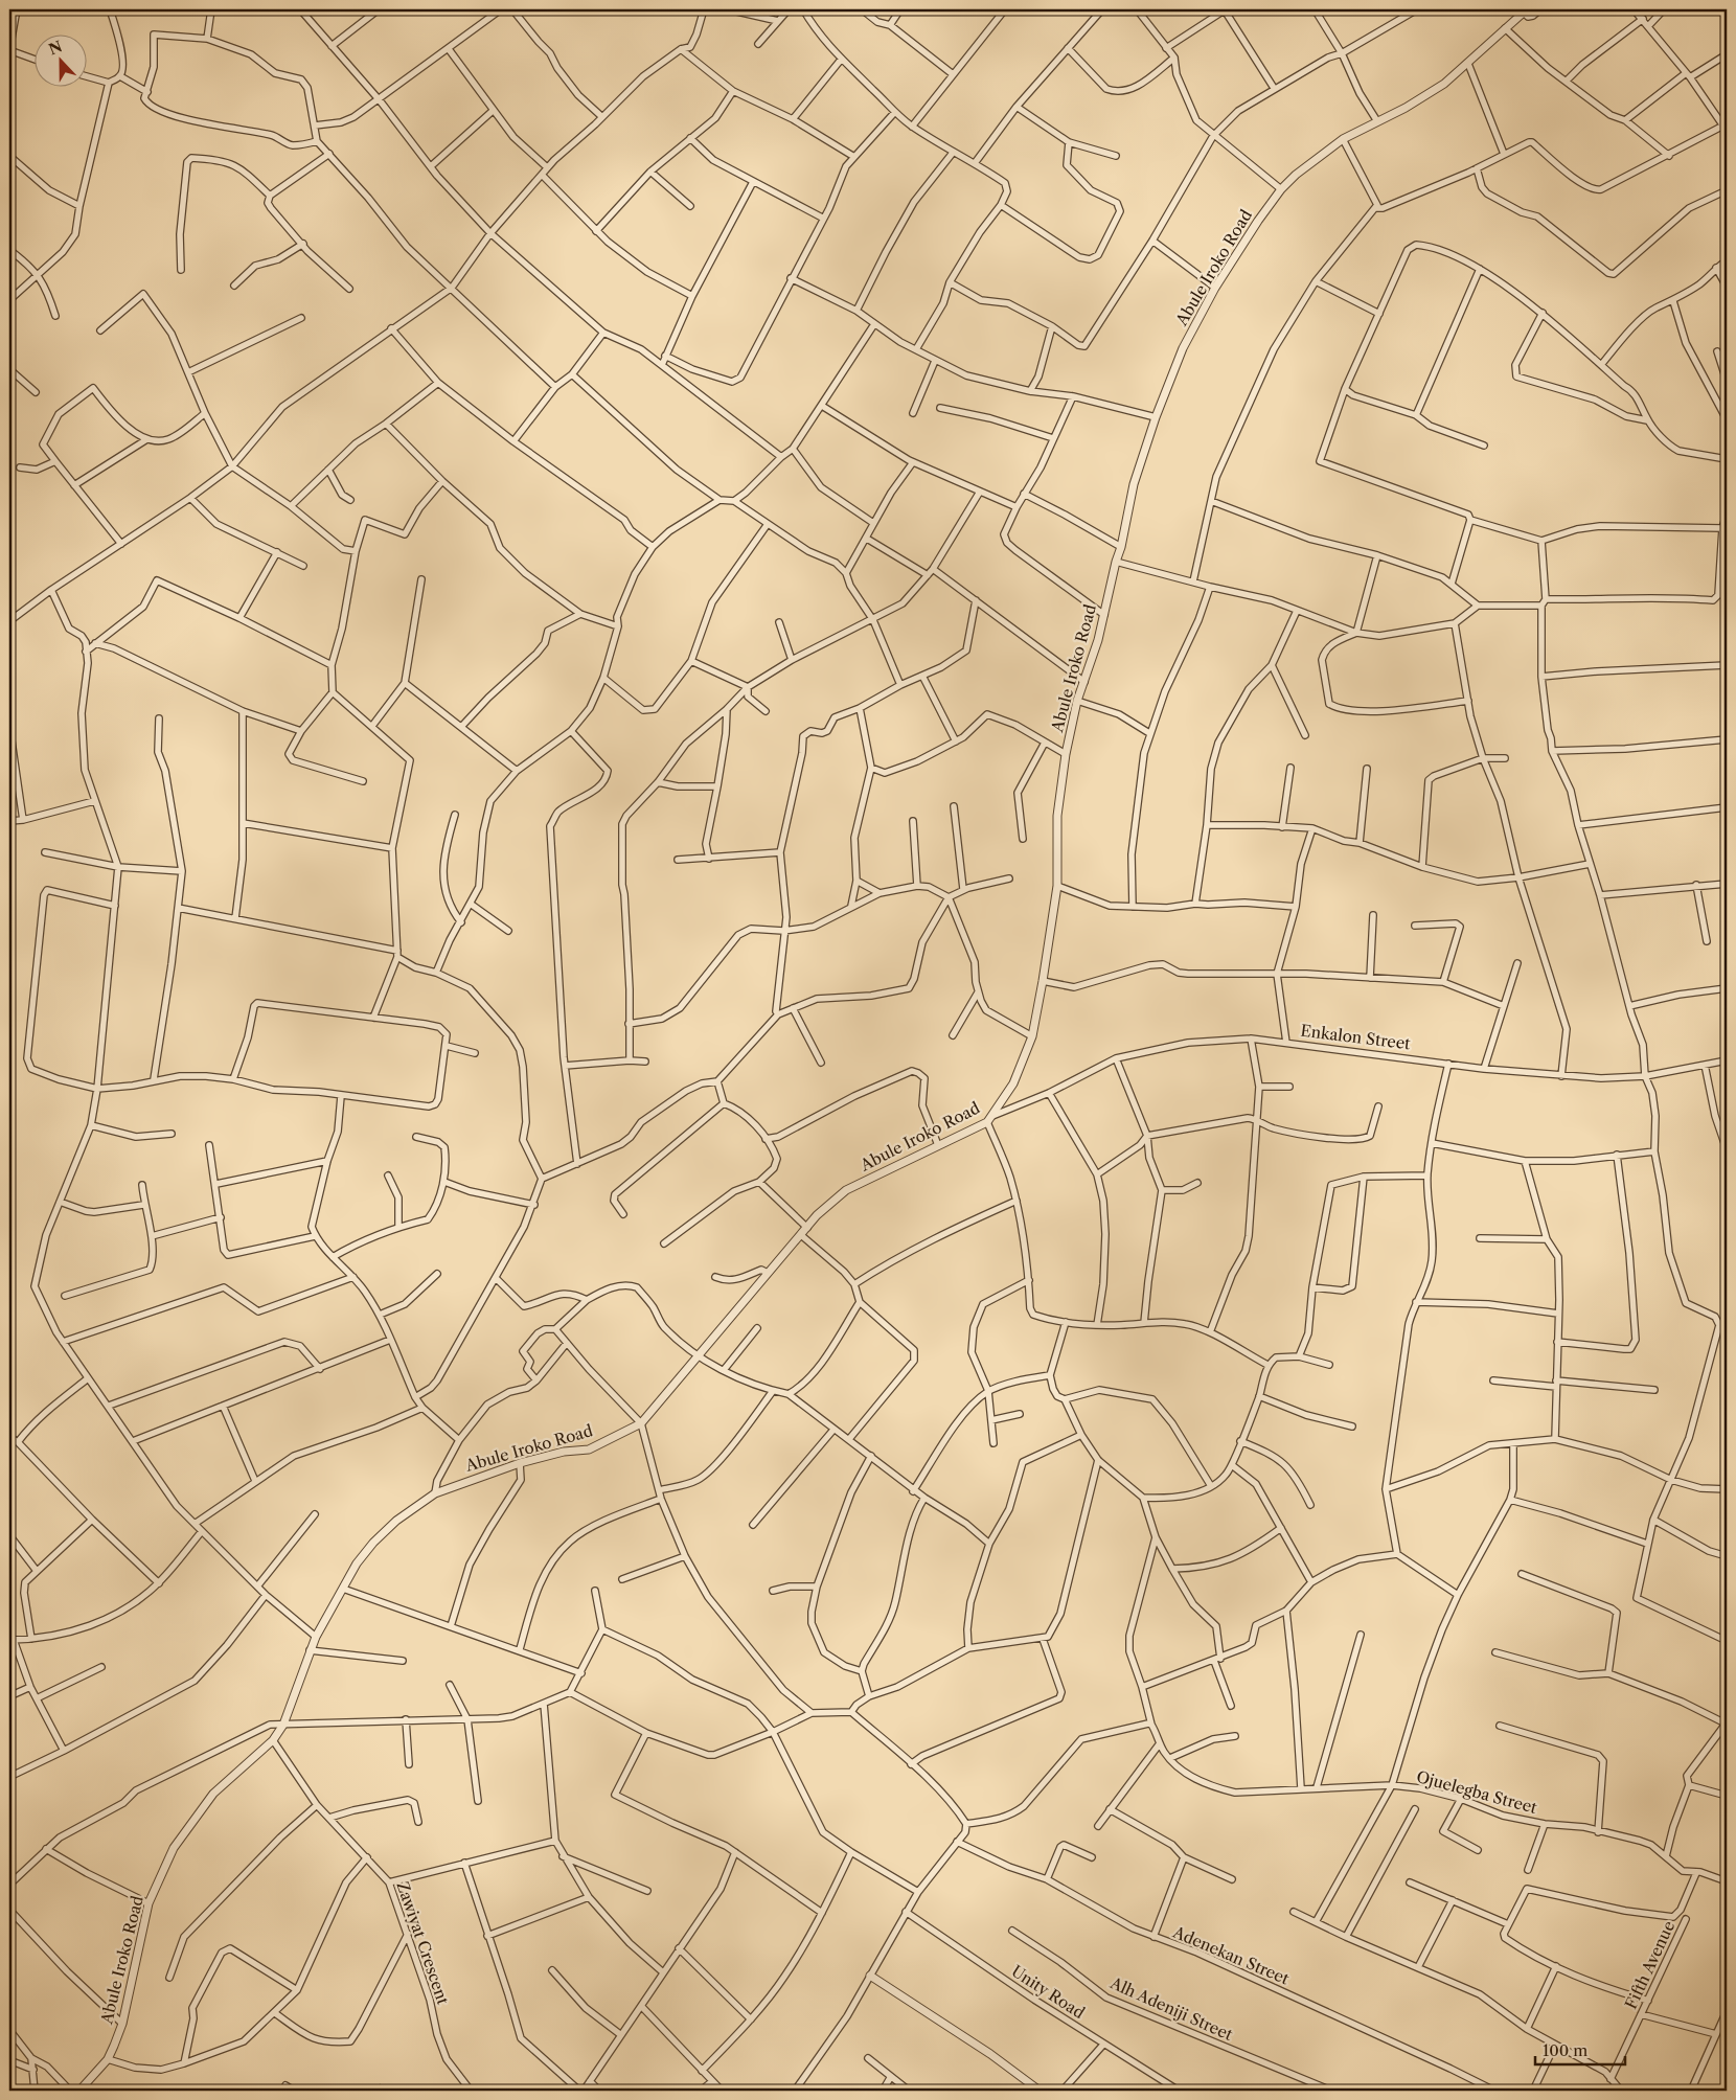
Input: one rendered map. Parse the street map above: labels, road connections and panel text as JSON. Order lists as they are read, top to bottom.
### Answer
{
  "streets": {
    "street": [
      "Abule Iroko Road",
      "Enkalon Street",
      "Ojuelegba Street",
      "Zawiyat Crescent",
      "Adenekan Street",
      "Fifth Avenue",
      "Unity Road",
      "Alh Adeniji Street"
    ]
  },
  "crossings": [
    ["Abule Iroko Road", "Enkalon Street"],
    ["Abule Iroko Road", "Zawiyat Crescent"]
  ],
  "scale_bar": "100 m",
  "north": "top"
}
